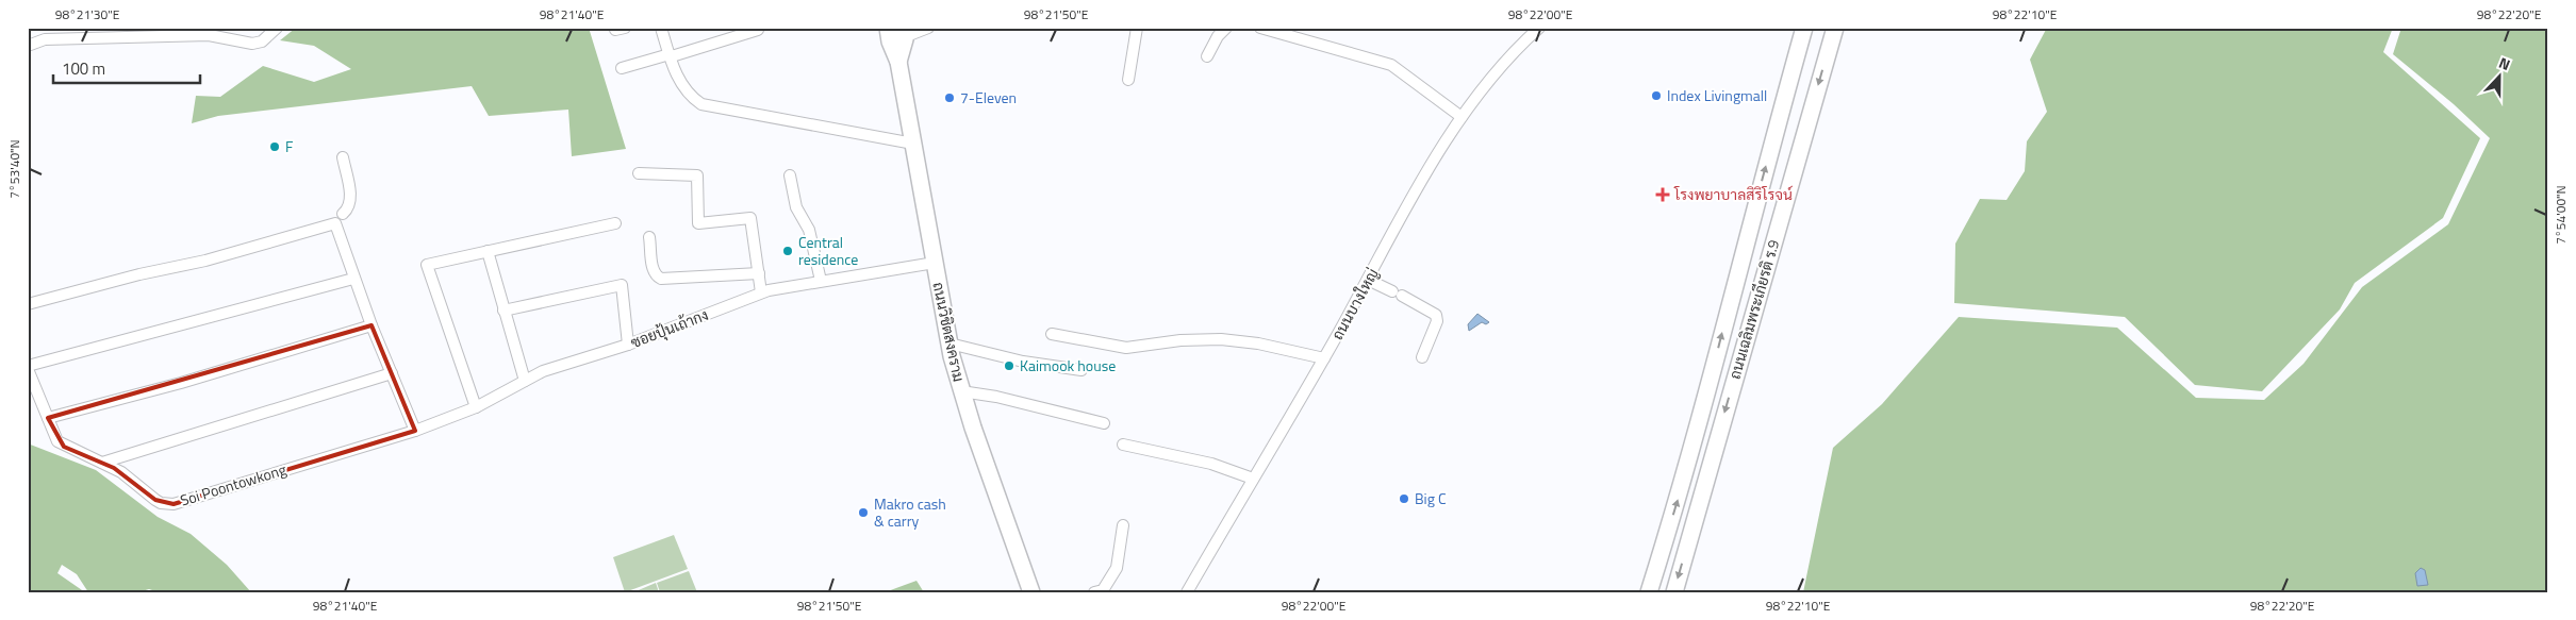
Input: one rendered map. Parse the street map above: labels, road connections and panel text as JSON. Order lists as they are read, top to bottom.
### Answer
{
  "streets": {
    "main road": ["ถนนเฉลิมพระเกียรติ ร.9", "ถนนวิชิตสงคราม"],
    "street": ["ถนนบางใหญ่", "ซอยปุ้นเถ้ากง", "Soi Poontowkong"]
  },
  "crossings": [
    ["ซอยปุ้นเถ้ากง", "ถนนวิชิตสงคราม"],
    ["ซอยปุ้นเถ้ากง", "Soi Poontowkong"]
  ],
  "places": {
    "other": [
      "Index Livingmall",
      "7-Eleven",
      "F",
      "Central residence",
      "Kaimook house",
      "Big C",
      "Makro cash & carry"
    ],
    "health": ["โรงพยาบาลสิริโรจน์"]
  },
  "scale_bar": "100 m",
  "north": "top",
  "coordinates": [
    "98°21'30\"E",
    "98°21'40\"E",
    "98°21'50\"E",
    "98°22'00\"E",
    "98°22'10\"E",
    "98°22'20\"E",
    "7°53'40\"N",
    "7°54'00\"N"
  ]
}
